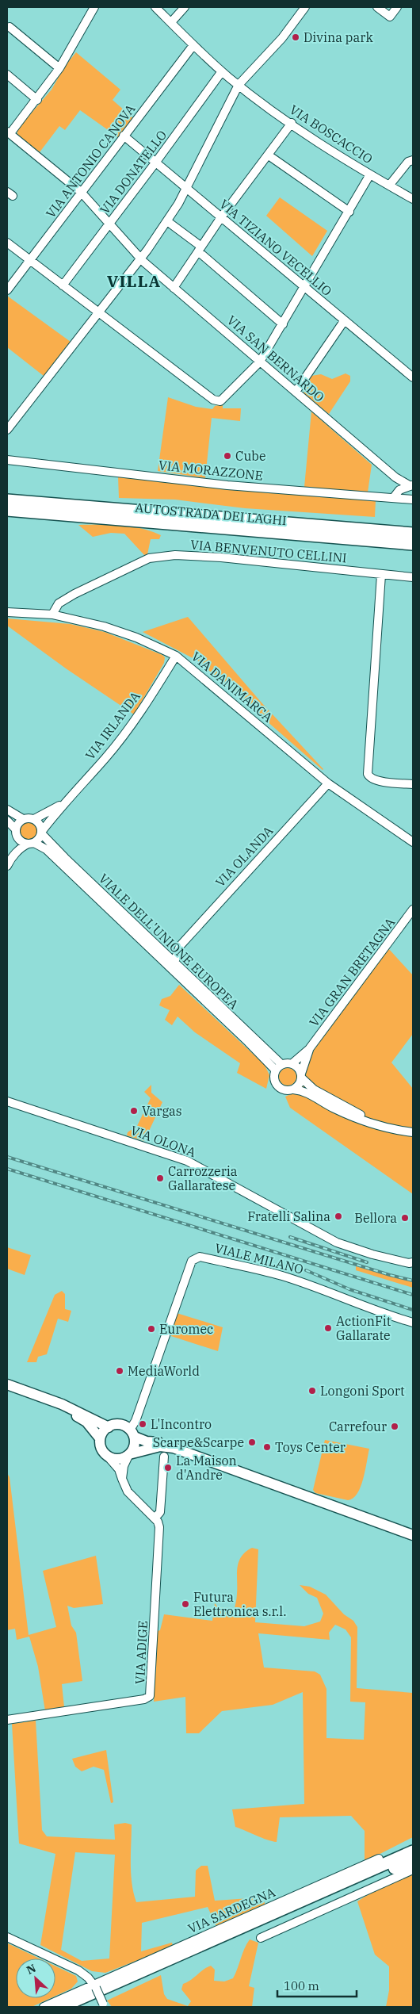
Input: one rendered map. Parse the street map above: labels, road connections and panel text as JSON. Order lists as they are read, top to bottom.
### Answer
{
  "streets": {
    "highway": ["AUTOSTRADA DEI LAGHI"],
    "street": [
      "VIA BOSCACCIO",
      "VIA ANTONIO CANOVA",
      "VIA DONATELLO",
      "VIA TIZIANO VECELLIO",
      "VIA SAN BERNARDO",
      "VIA MORAZZONE",
      "VIA BENVENUTO CELLINI",
      "VIA DANIMARCA",
      "VIA IRLANDA",
      "VIA OLANDA",
      "VIALE DELL'UNIONE EUROPEA",
      "VIA GRAN BRETAGNA",
      "VIA OLONA",
      "VIALE MILANO",
      "VIA ADIGE",
      "VIA SARDEGNA"
    ]
  },
  "crossings": [
    ["VIA BOSCACCIO", "VIA ANTONIO CANOVA"],
    ["VIA BOSCACCIO", "VIA DONATELLO"],
    ["VIA ANTONIO CANOVA", "VIA TIZIANO VECELLIO"],
    ["VIA ANTONIO CANOVA", "VIA SAN BERNARDO"],
    ["VIA DONATELLO", "VIA TIZIANO VECELLIO"],
    ["VIA DONATELLO", "VIA SAN BERNARDO"],
    ["VIA BENVENUTO CELLINI", "VIA DANIMARCA"],
    ["VIA DANIMARCA", "VIA IRLANDA"],
    ["VIA DANIMARCA", "VIA OLANDA"],
    ["VIA IRLANDA", "VIALE DELL'UNIONE EUROPEA"],
    ["VIA OLANDA", "VIALE DELL'UNIONE EUROPEA"],
    ["VIALE DELL'UNIONE EUROPEA", "VIA GRAN BRETAGNA"],
    ["VIALE MILANO", "VIA ADIGE"]
  ],
  "districts": ["VILLA"],
  "places": [
    "Divina park",
    "Cube",
    "Vargas",
    "Carrozzeria Gallaratese",
    "Fratelli Salina",
    "Bellora",
    "ActionFit Gallarate",
    "Euromec",
    "MediaWorld",
    "Longoni Sport",
    "L'Incontro",
    "Carrefour",
    "Scarpe&Scarpe",
    "Toys Center",
    "La Maison d'Andre",
    "Futura Elettronica s.r.l."
  ],
  "scale_bar": "100 m",
  "north": "top left"
}
